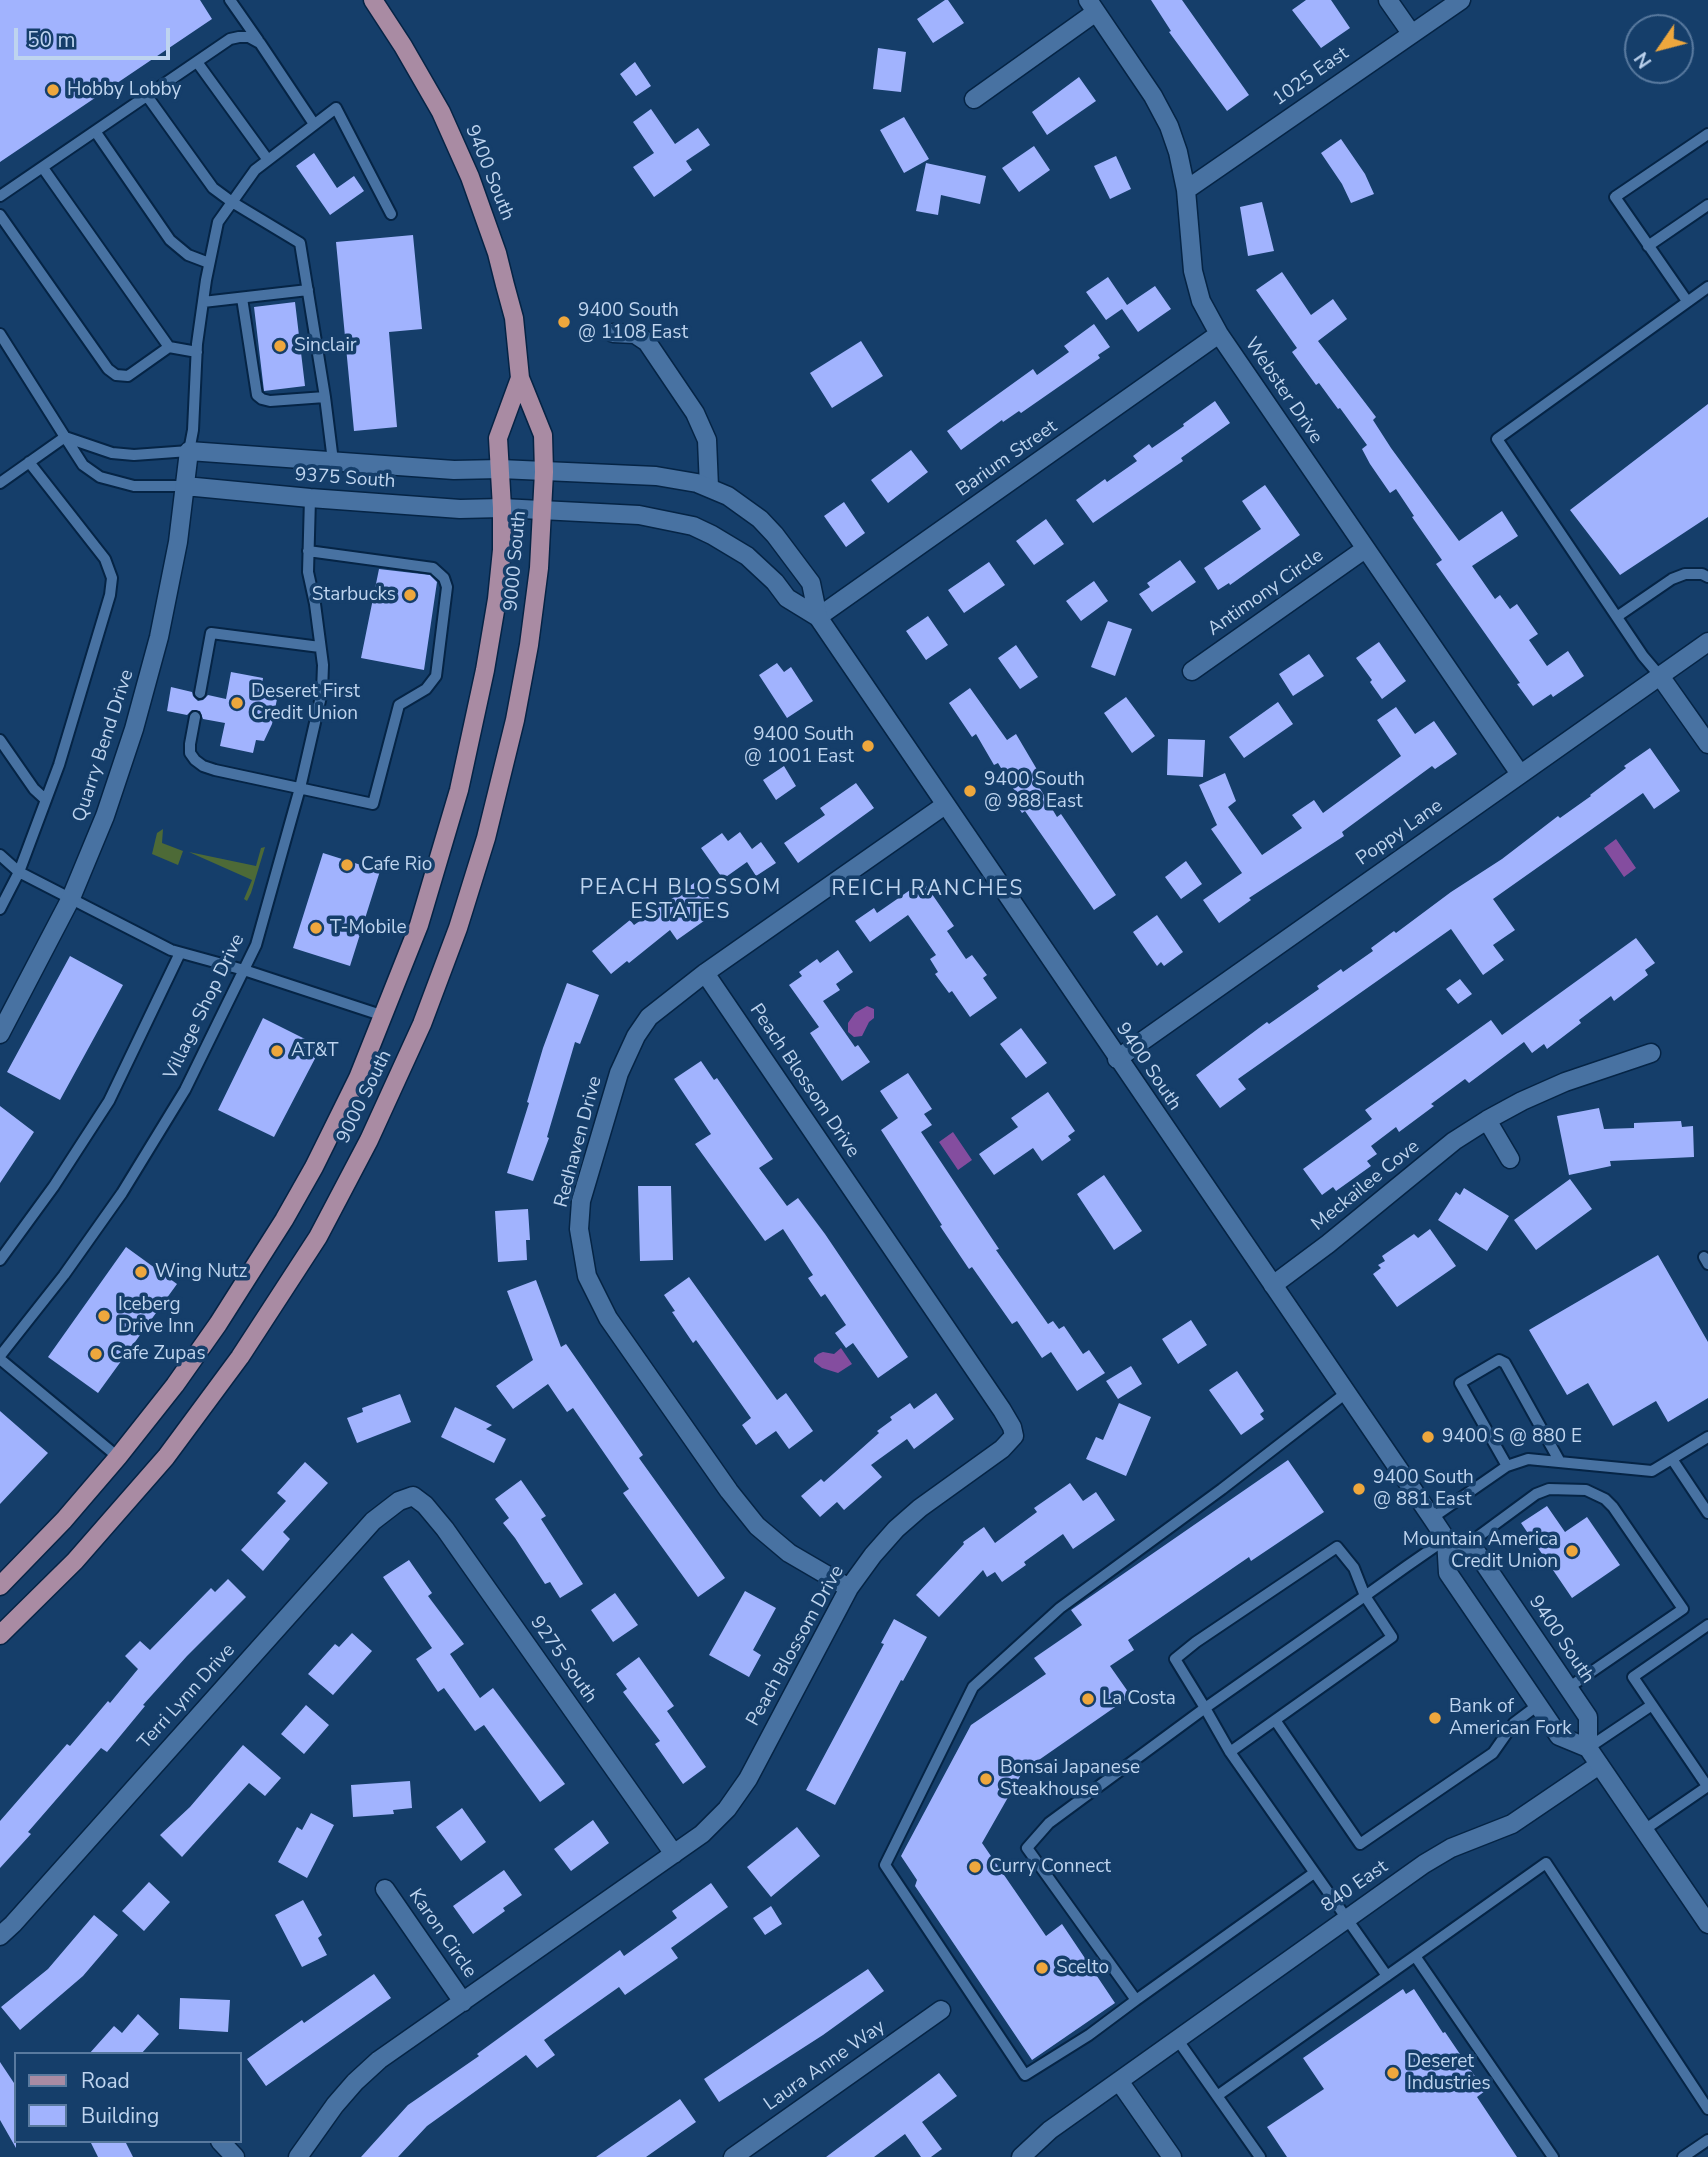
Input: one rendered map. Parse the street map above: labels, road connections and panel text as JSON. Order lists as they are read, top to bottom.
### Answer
{
  "streets": {
    "main road": ["9400 South", "9000 South"],
    "street": [
      "1025 East",
      "Webster Drive",
      "Barium Street",
      "9375 South",
      "Antimony Circle",
      "Quarry Bend Drive",
      "Poppy Lane",
      "Peach Blossom Drive",
      "Redhaven Drive",
      "Meckailee Cove",
      "9275 South",
      "Terri Lynn Drive",
      "840 East",
      "Karon Circle",
      "Laura Anne Way"
    ],
    "lane": ["Village Shop Drive"]
  },
  "crossings": [
    ["1025 East", "Webster Drive"],
    ["9400 South", "Barium Street"],
    ["9400 South", "9375 South"],
    ["9400 South", "9000 South"],
    ["9400 South", "Poppy Lane"],
    ["9400 South", "Redhaven Drive"],
    ["9400 South", "Meckailee Cove"],
    ["9400 South", "840 East"],
    ["Webster Drive", "Barium Street"],
    ["Webster Drive", "Antimony Circle"],
    ["Webster Drive", "Poppy Lane"],
    ["9375 South", "9000 South"],
    ["9375 South", "Quarry Bend Drive"],
    ["9375 South", "Village Shop Drive"],
    ["Peach Blossom Drive", "Redhaven Drive"],
    ["Peach Blossom Drive", "9275 South"],
    ["Peach Blossom Drive", "Karon Circle"],
    ["9275 South", "Terri Lynn Drive"]
  ],
  "districts": ["PEACH BLOSSOM ESTATES", "REICH RANCHES"],
  "places": [
    "Hobby Lobby",
    "9400 South @ 1108 East",
    "Sinclair",
    "Starbucks",
    "Deseret First Credit Union",
    "9400 South @ 1001 East",
    "9400 South @ 988 East",
    "Cafe Rio",
    "T-Mobile",
    "AT&T",
    "Wing Nutz",
    "Iceberg Drive Inn",
    "Cafe Zupas",
    "9400 S @ 880 E",
    "9400 South @ 881 East",
    "Mountain America Credit Union",
    "La Costa",
    "Bank of American Fork",
    "Bonsai Japanese Steakhouse",
    "Curry Connect",
    "Scelto",
    "Deseret Industries"
  ],
  "legend": ["Road", "Building"],
  "scale_bar": "50 m",
  "north": "bottom left"
}
